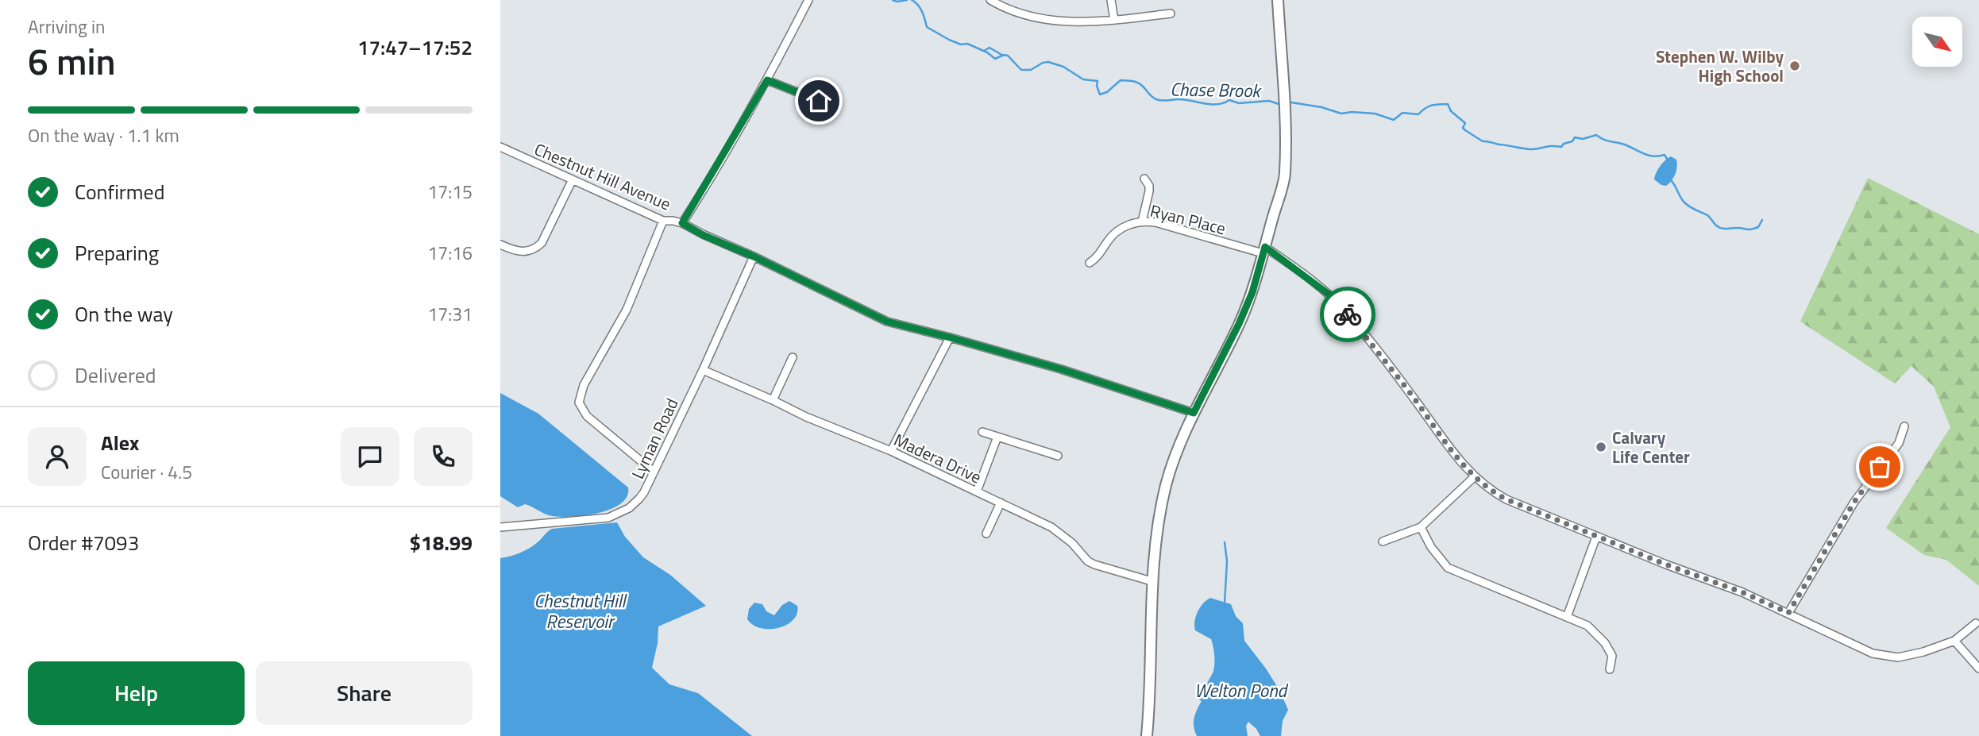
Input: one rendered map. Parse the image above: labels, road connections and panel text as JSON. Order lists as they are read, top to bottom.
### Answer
{
  "streets": {
    "street": [
      "Chestnut Hill Avenue",
      "Ryan Place",
      "Lyman Road",
      "Madera Drive"
    ]
  },
  "crossings": [
    ["Chestnut Hill Avenue", "Lyman Road"],
    ["Lyman Road", "Madera Drive"]
  ],
  "water": ["Chase Brook", "Chestnut Hill Reservoir", "Welton Pond"],
  "places": ["Stephen W. Wilby High School", "Calvary Life Center"],
  "north": "bottom right",
  "page": {
    "heading": ["6 min", "Arriving in", "17:47–17:52"],
    "panel": [
      "Alex",
      "Courier · 4.5",
      "Order #7093",
      "$18.99"
    ],
    "bar": "On the way · 1.1 km",
    "list": [
      ["Confirmed", "17:15"],
      ["Preparing", "17:16"],
      ["On the way", "17:31"],
      "Delivered"
    ],
    "buttons": ["Help", "Share"]
  }
}
